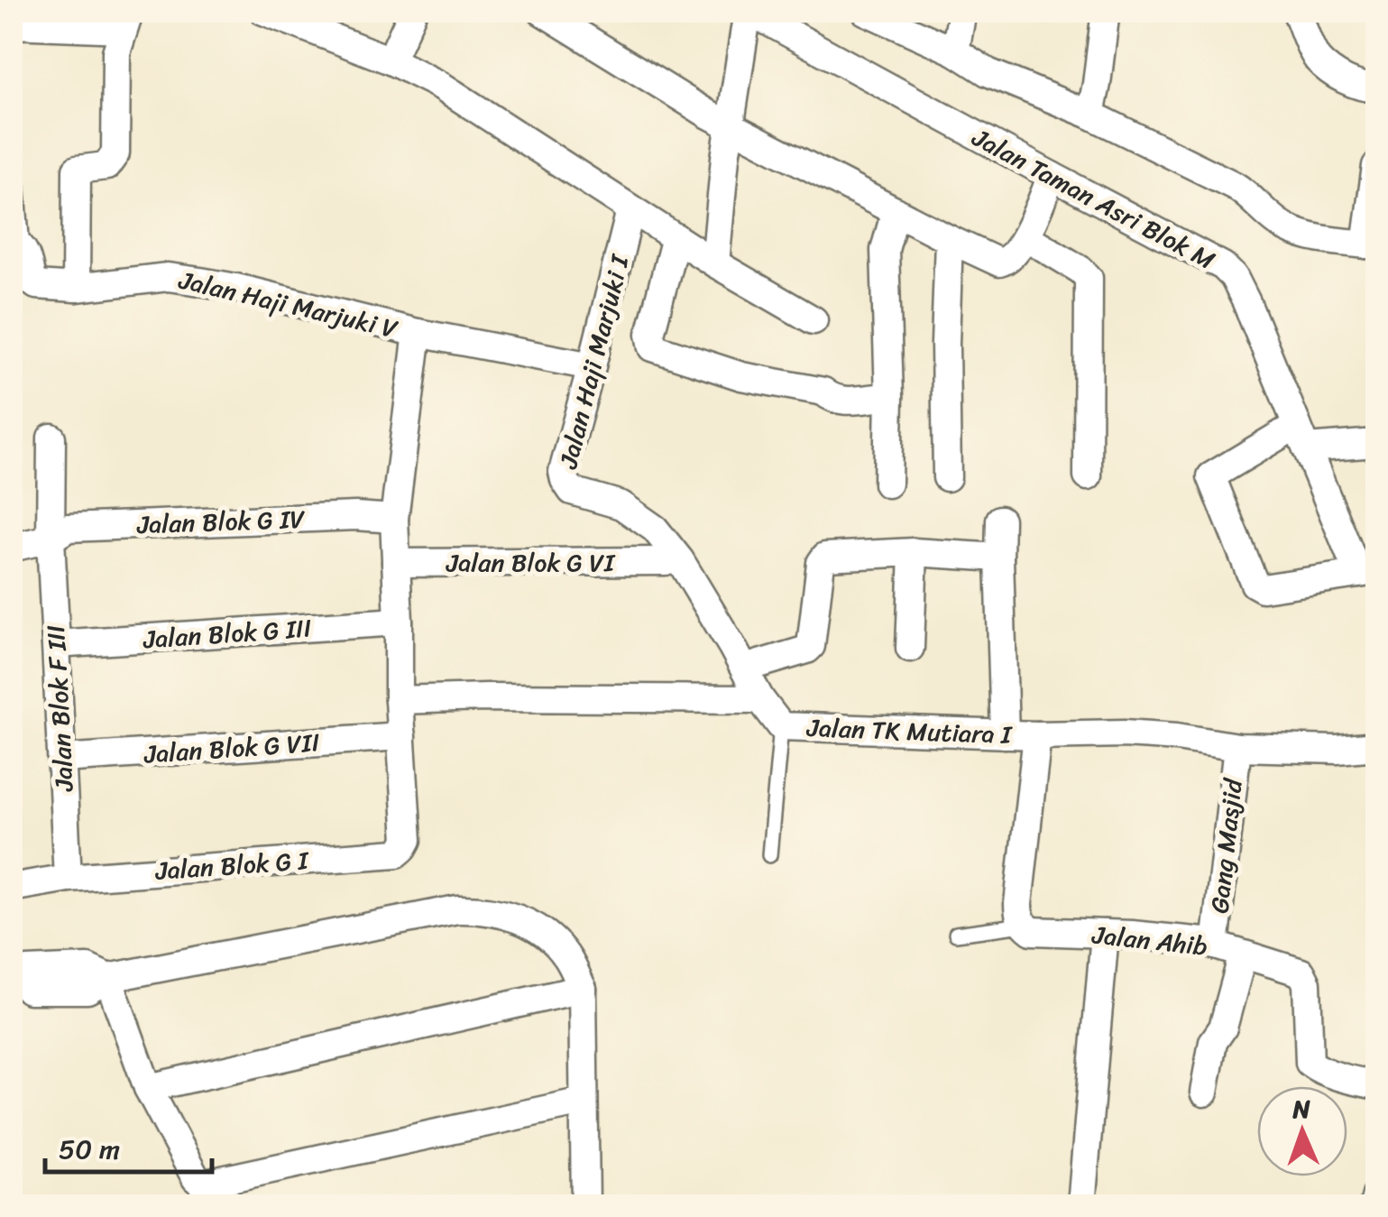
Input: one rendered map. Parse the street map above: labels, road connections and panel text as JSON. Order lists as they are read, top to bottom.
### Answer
{
  "streets": {
    "street": [
      "Jalan Taman Asri Blok M",
      "Jalan Haji Marjuki V",
      "Jalan Haji Marjuki I",
      "Jalan Blok G IV",
      "Jalan Blok G VI",
      "Jalan Blok G III",
      "Jalan Blok F III",
      "Jalan TK Mutiara I",
      "Jalan Blok G VII",
      "Gang Masjid",
      "Jalan Blok G I",
      "Jalan Ahib"
    ]
  },
  "crossings": [
    ["Jalan Haji Marjuki V", "Jalan Haji Marjuki I"],
    ["Jalan Haji Marjuki I", "Jalan TK Mutiara I"],
    ["Jalan Blok G IV", "Jalan Blok F III"],
    ["Jalan Blok G III", "Jalan Blok F III"],
    ["Jalan Blok F III", "Jalan Blok G VII"],
    ["Jalan Blok F III", "Jalan Blok G I"],
    ["Jalan TK Mutiara I", "Gang Masjid"],
    ["Jalan Blok G VII", "Jalan Blok G I"],
    ["Gang Masjid", "Jalan Ahib"]
  ],
  "scale_bar": "50 m",
  "north": "top"
}
